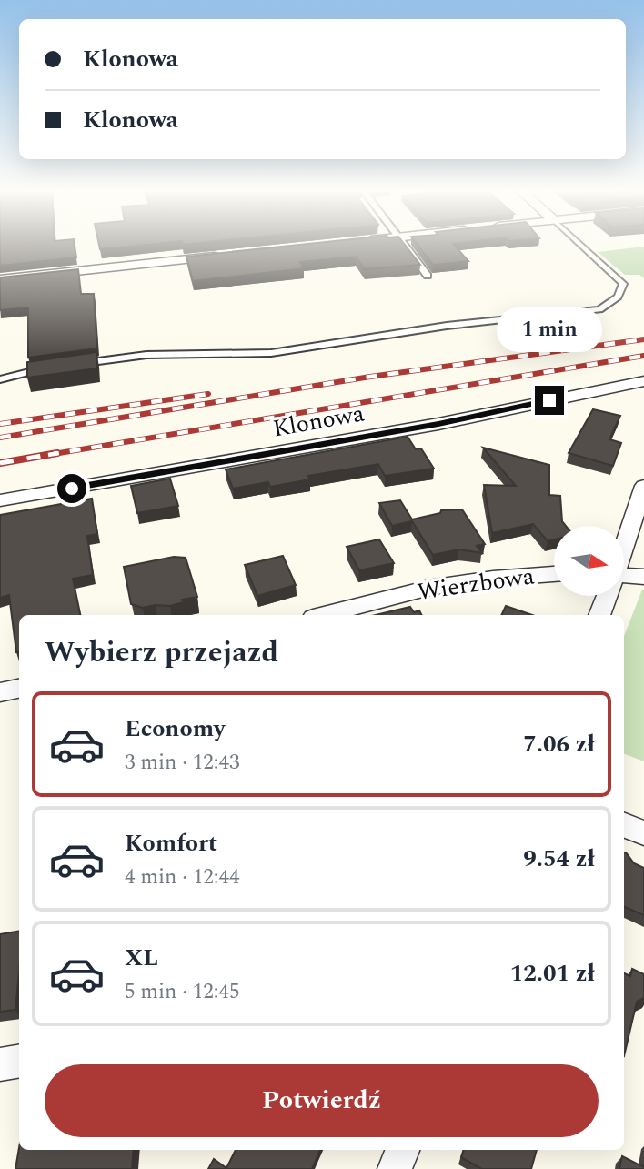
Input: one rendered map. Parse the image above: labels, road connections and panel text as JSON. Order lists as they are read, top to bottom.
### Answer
{
  "streets": {
    "street": ["Klonowa", "Wierzbowa"]
  },
  "north": "right",
  "page": {
    "banner": ["Klonowa", "Klonowa"],
    "bubble": "1 min",
    "heading": "Wybierz przejazd",
    "list": [
      {
        "name": "Economy",
        "note": "3 min · 12:43",
        "value": "7.06 zł"
      },
      {
        "name": "Komfort",
        "note": "4 min · 12:44",
        "value": "9.54 zł"
      },
      {
        "name": "XL",
        "note": "5 min · 12:45",
        "value": "12.01 zł"
      }
    ],
    "buttons": "Potwierdź"
  }
}
